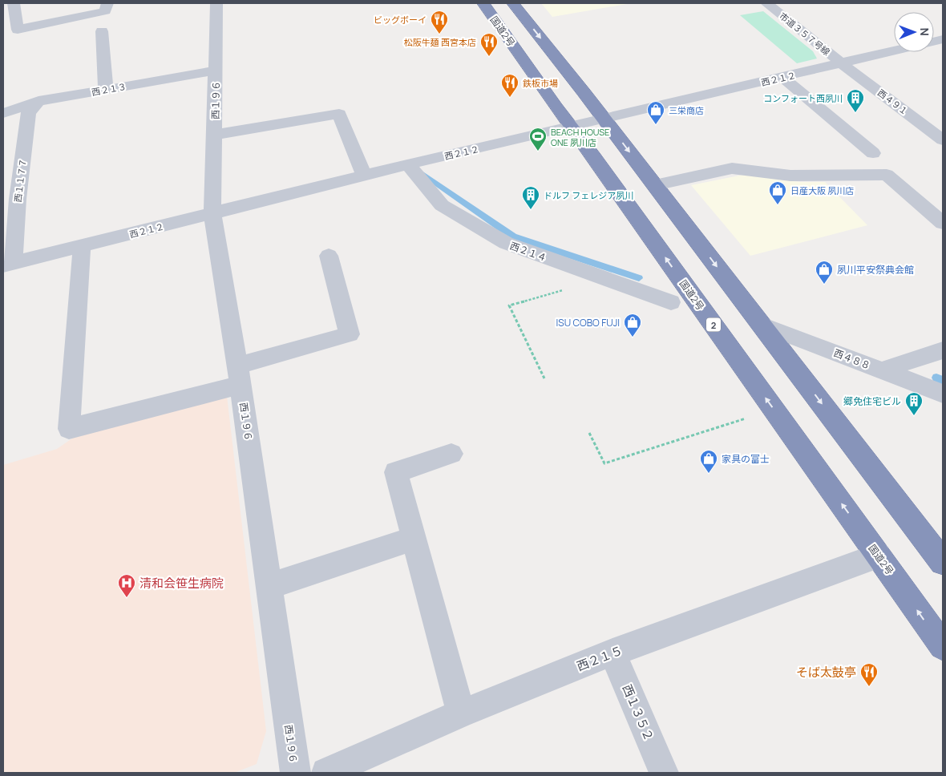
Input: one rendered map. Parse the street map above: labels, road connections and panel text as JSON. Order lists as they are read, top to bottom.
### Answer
{
  "streets": {
    "highway": ["国道2号", "2"],
    "street": [
      "市道３５７号線",
      "西２１２",
      "西２１３",
      "西１９６",
      "西４９１",
      "西１１７７",
      "西２１４",
      "西４８８",
      "西２１５",
      "西１３５２"
    ]
  },
  "crossings": [
    ["国道2号", "西２１２"],
    ["国道2号", "西２１５"],
    ["市道３５７号線", "西２１２"],
    ["市道３５７号線", "西４９１"],
    ["西２１２", "西１９６"],
    ["西２１２", "西４９１"],
    ["西２１２", "西１１７７"],
    ["西２１２", "西２１４"],
    ["西２１３", "西１９６"],
    ["西２１３", "西１１７７"],
    ["西２１５", "西１３５２"]
  ],
  "places": {
    "restaurant": [
      "ビッグボーイ",
      "松阪牛麺 西宮本店",
      "鉄板市場",
      "そば太鼓亭"
    ],
    "building": ["コンフォート西夙川", "ドルフ フェレジア夙川", "郷免住宅ビル"],
    "shop": [
      "三栄商店",
      "日産大阪 夙川店",
      "夙川平安祭典会館",
      "ISU COBO FUJI",
      "家具の富士"
    ],
    "sports": ["BEACH HOUSE ONE 夙川店"],
    "hospital": ["清和会笹生病院"]
  },
  "north": "right"
}
